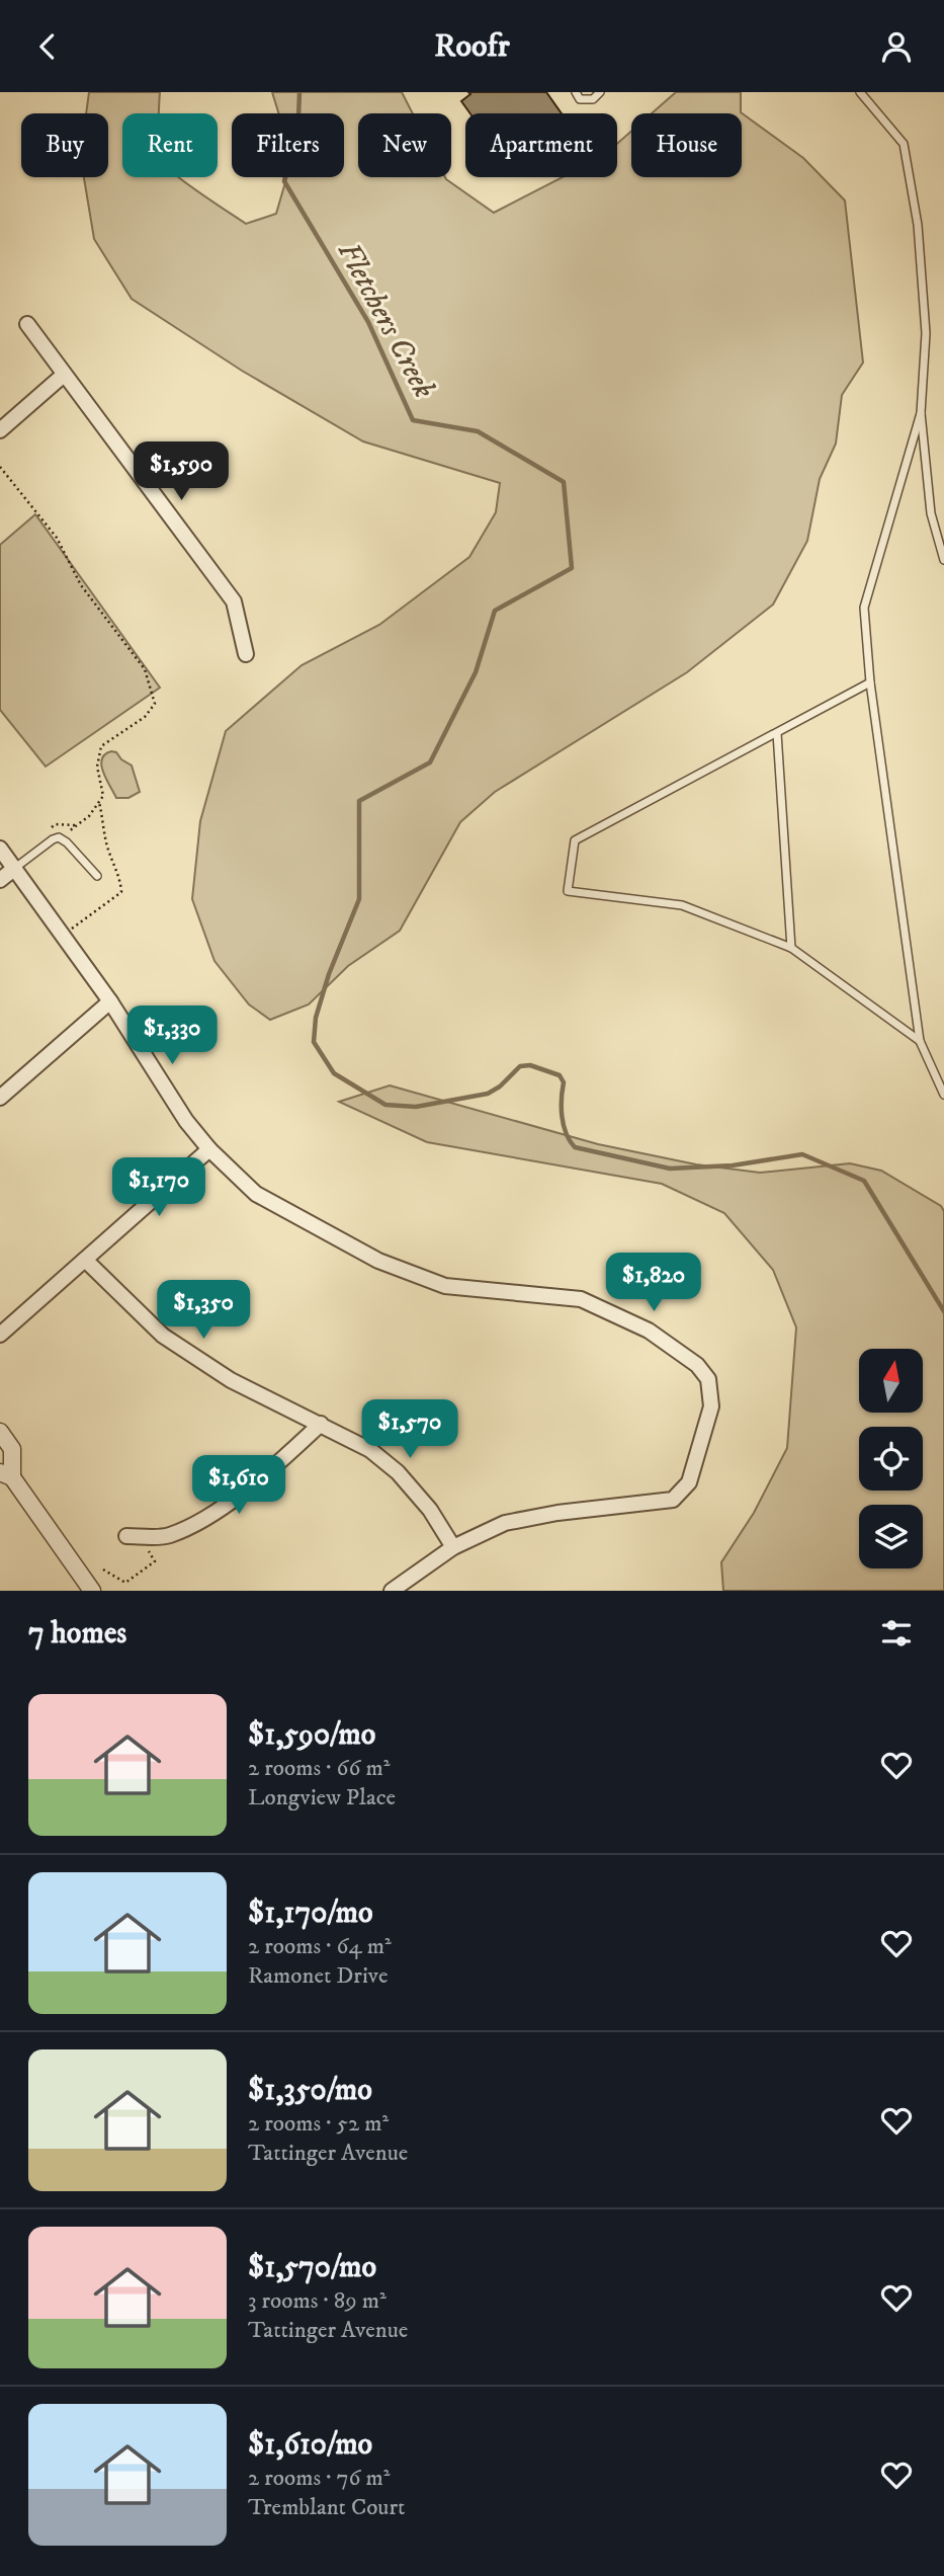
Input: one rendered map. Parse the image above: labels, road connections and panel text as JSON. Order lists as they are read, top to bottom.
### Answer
{
  "water": ["Fletchers Creek"],
  "north": "top",
  "page": {
    "header": "Roofr",
    "chip": [
      "Buy",
      "Rent",
      "Filters",
      "New",
      "Apartment",
      "House"
    ],
    "price": [
      "$1,590",
      "$1,330",
      "$1,170",
      "$1,820",
      "$1,350",
      "$1,570",
      "$1,610"
    ],
    "heading": "7 homes",
    "list": [
      {
        "name": "$1,590/mo",
        "note": "2 rooms · 66 m² · Longview Place"
      },
      {
        "name": "$1,170/mo",
        "note": "2 rooms · 64 m² · Ramonet Drive"
      },
      {
        "name": "$1,350/mo",
        "note": "2 rooms · 52 m² · Tattinger Avenue"
      },
      {
        "name": "$1,570/mo",
        "note": "3 rooms · 89 m² · Tattinger Avenue"
      },
      {
        "name": "$1,610/mo",
        "note": "2 rooms · 76 m² · Tremblant Court"
      }
    ]
  }
}
